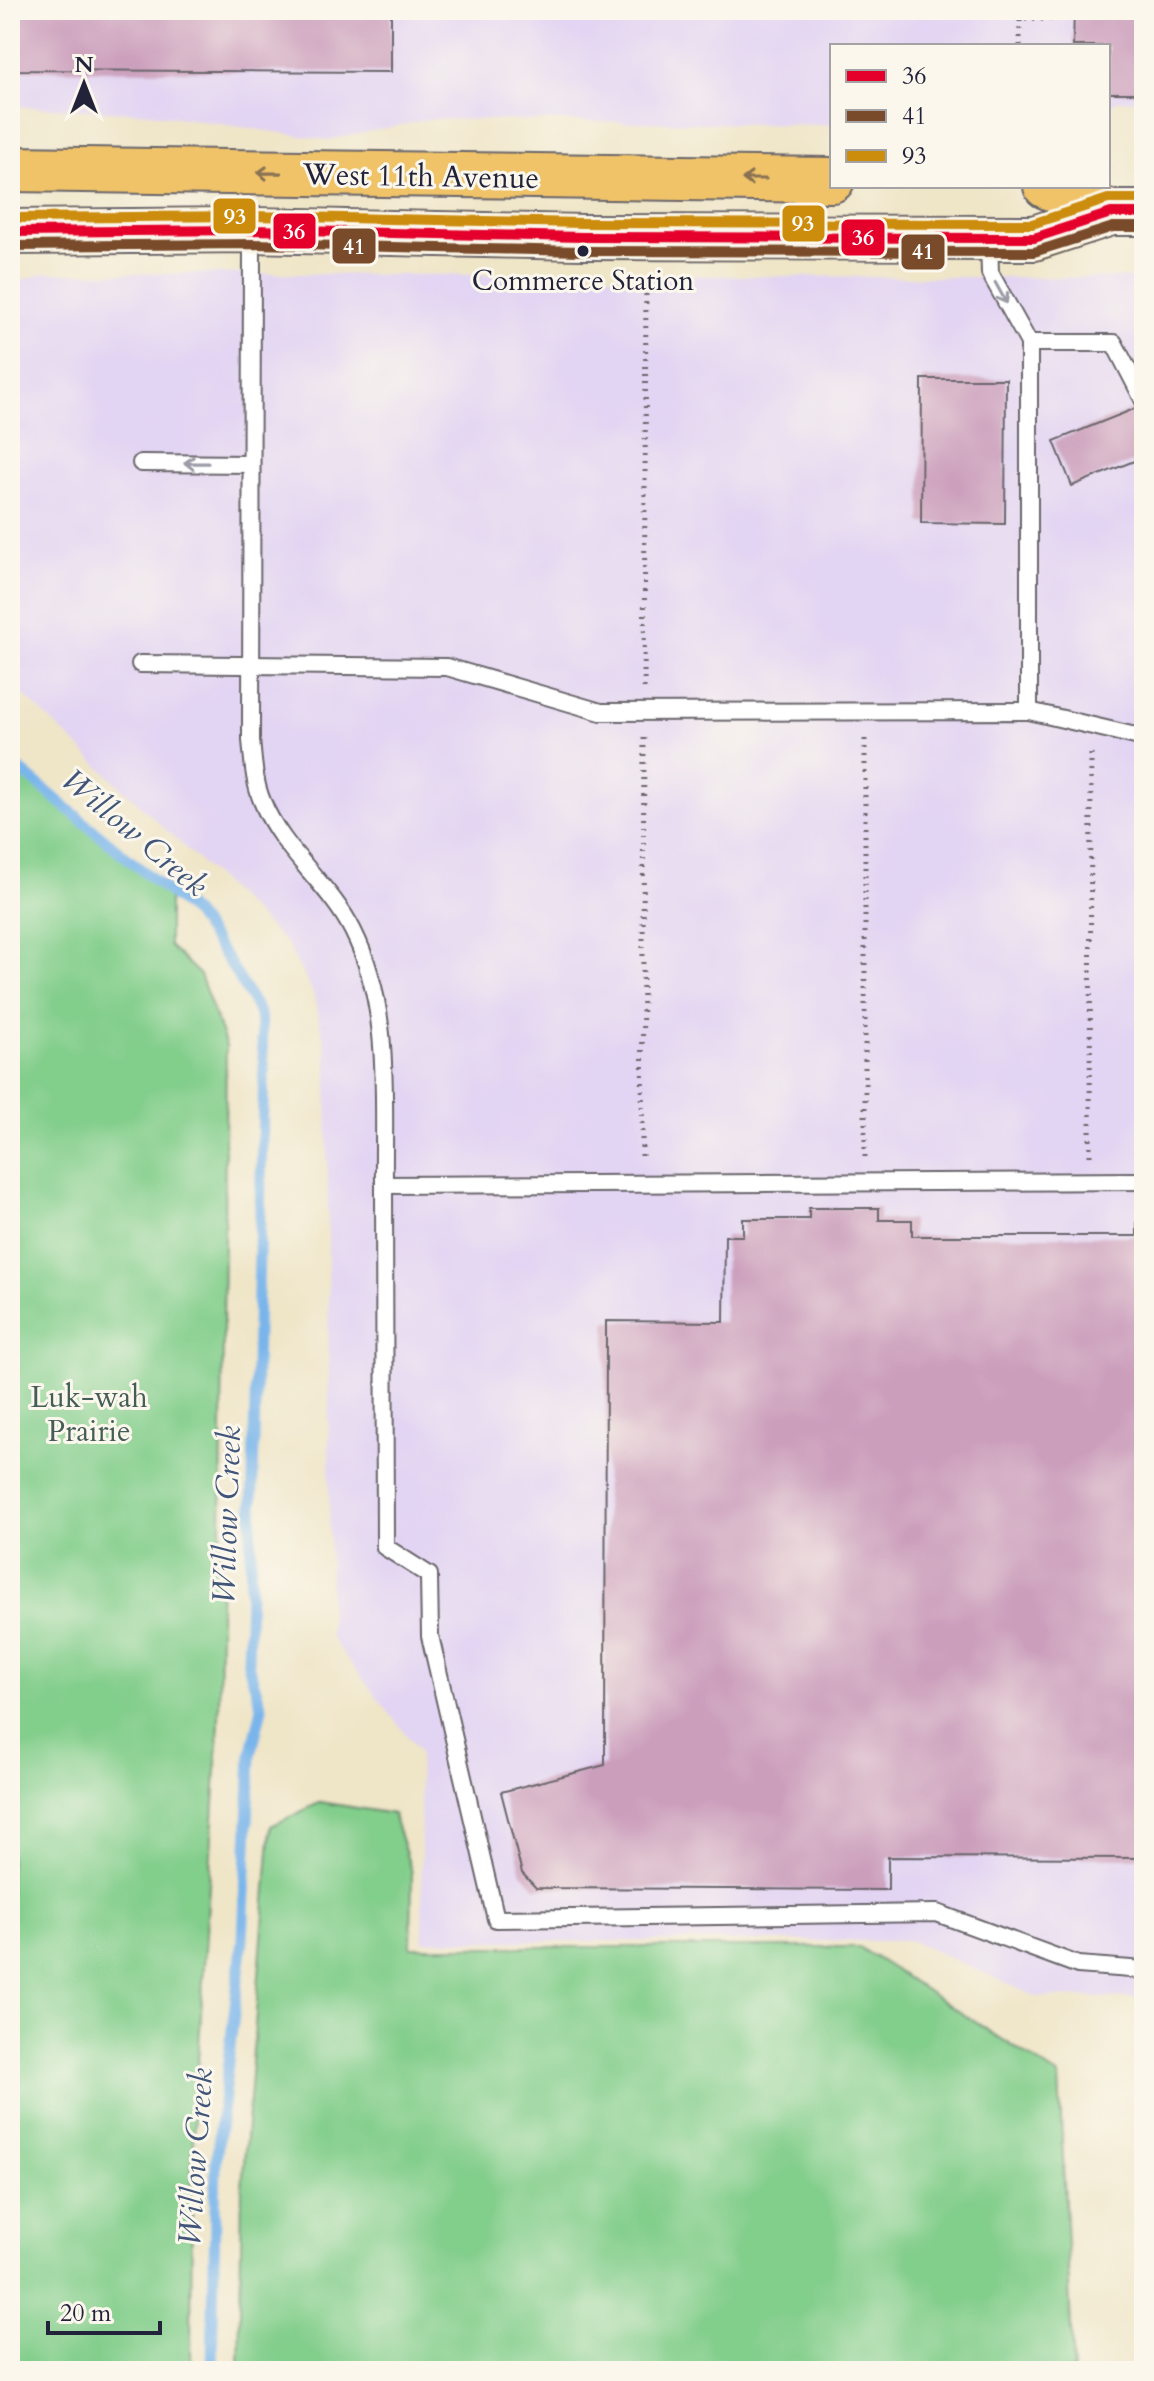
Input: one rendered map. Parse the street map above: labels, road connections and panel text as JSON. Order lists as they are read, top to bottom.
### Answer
{
  "streets": {
    "main road": ["West 11th Avenue"]
  },
  "water": ["Willow Creek"],
  "parks": ["Luk-wah Prairie"],
  "places": ["Commerce Station"],
  "lines": ["transit line 93", "transit line 36", "transit line 41"],
  "legend": ["36", "41", "93"],
  "scale_bar": "20 m",
  "north": "top"
}
